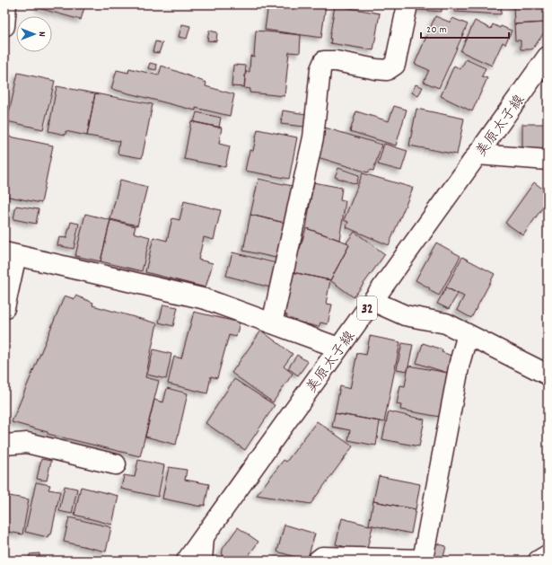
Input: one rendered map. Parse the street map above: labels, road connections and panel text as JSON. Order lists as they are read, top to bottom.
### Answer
{
  "streets": {
    "street": ["美原太子線", "32"]
  },
  "scale_bar": "20 m",
  "north": "right"
}
